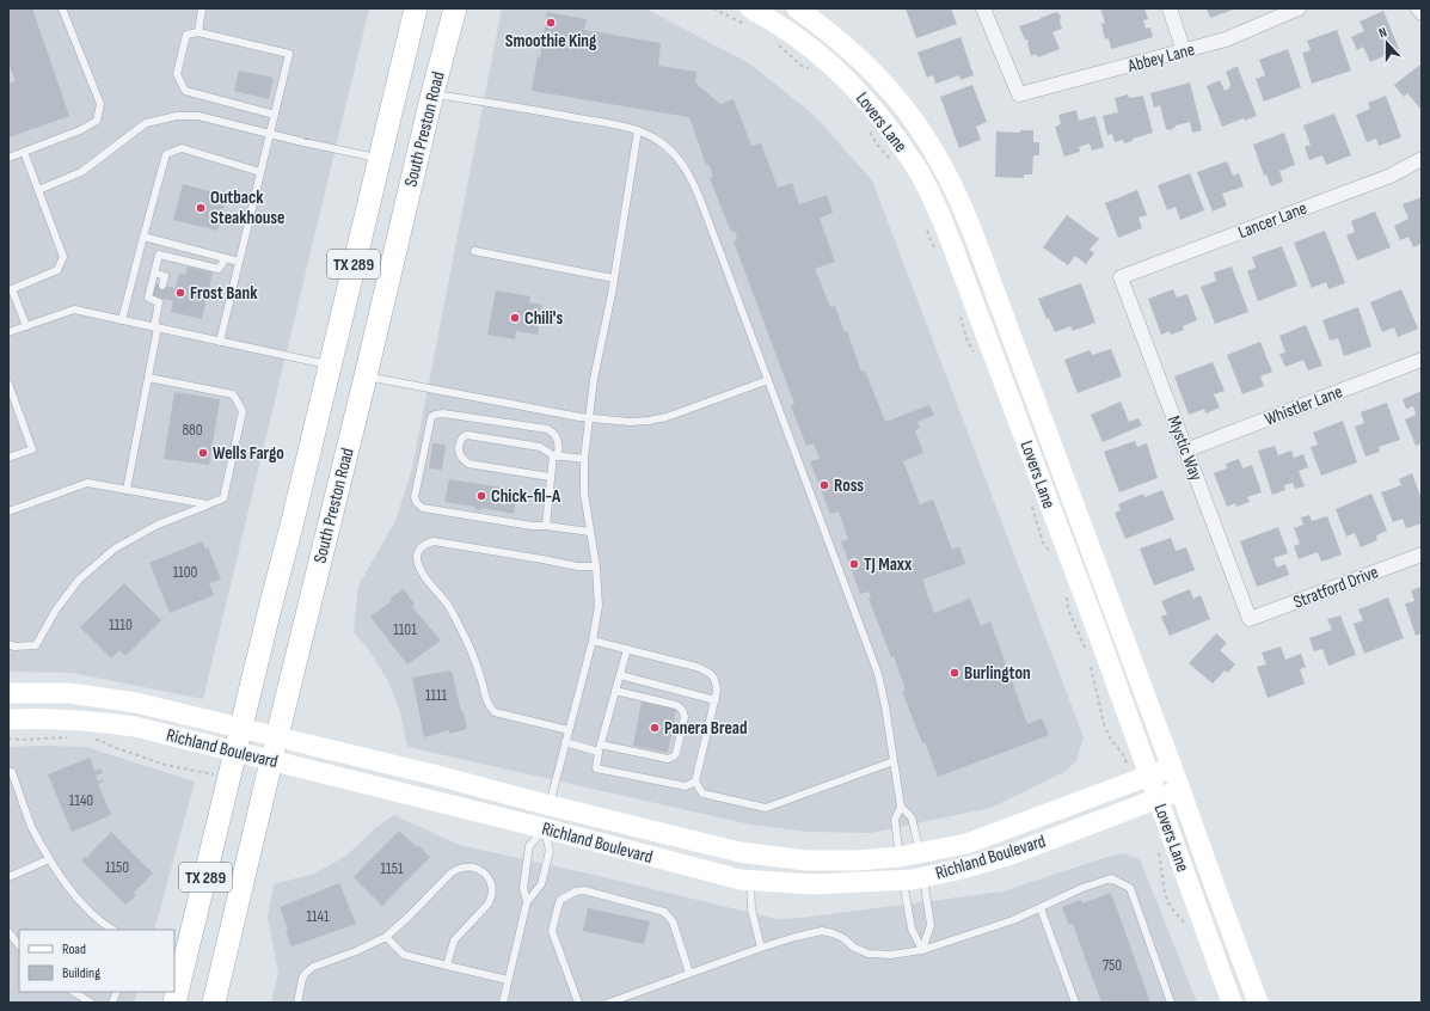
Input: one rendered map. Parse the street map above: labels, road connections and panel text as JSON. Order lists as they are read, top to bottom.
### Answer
{
  "streets": {
    "main road": ["South Preston Road", "TX 289"],
    "street": [
      "Abbey Lane",
      "Lovers Lane",
      "Lancer Lane",
      "Whistler Lane",
      "Mystic Way",
      "Stratford Drive",
      "Richland Boulevard"
    ]
  },
  "crossings": [
    ["Lovers Lane", "Richland Boulevard"],
    ["South Preston Road", "Richland Boulevard"],
    ["Lancer Lane", "Mystic Way"],
    ["Whistler Lane", "Mystic Way"],
    ["Mystic Way", "Stratford Drive"]
  ],
  "places": [
    "Smoothie King",
    "Outback Steakhouse",
    "Frost Bank",
    "Chili's",
    "Wells Fargo",
    "Ross",
    "Chick-fil-A",
    "TJ Maxx",
    "Burlington",
    "Panera Bread"
  ],
  "house_numbers": [
    "880",
    "1100",
    "1110",
    "1101",
    "1111",
    "1140",
    "1150",
    "1151",
    "1141",
    "750"
  ],
  "legend": ["Road", "Building"],
  "north": "top"
}
